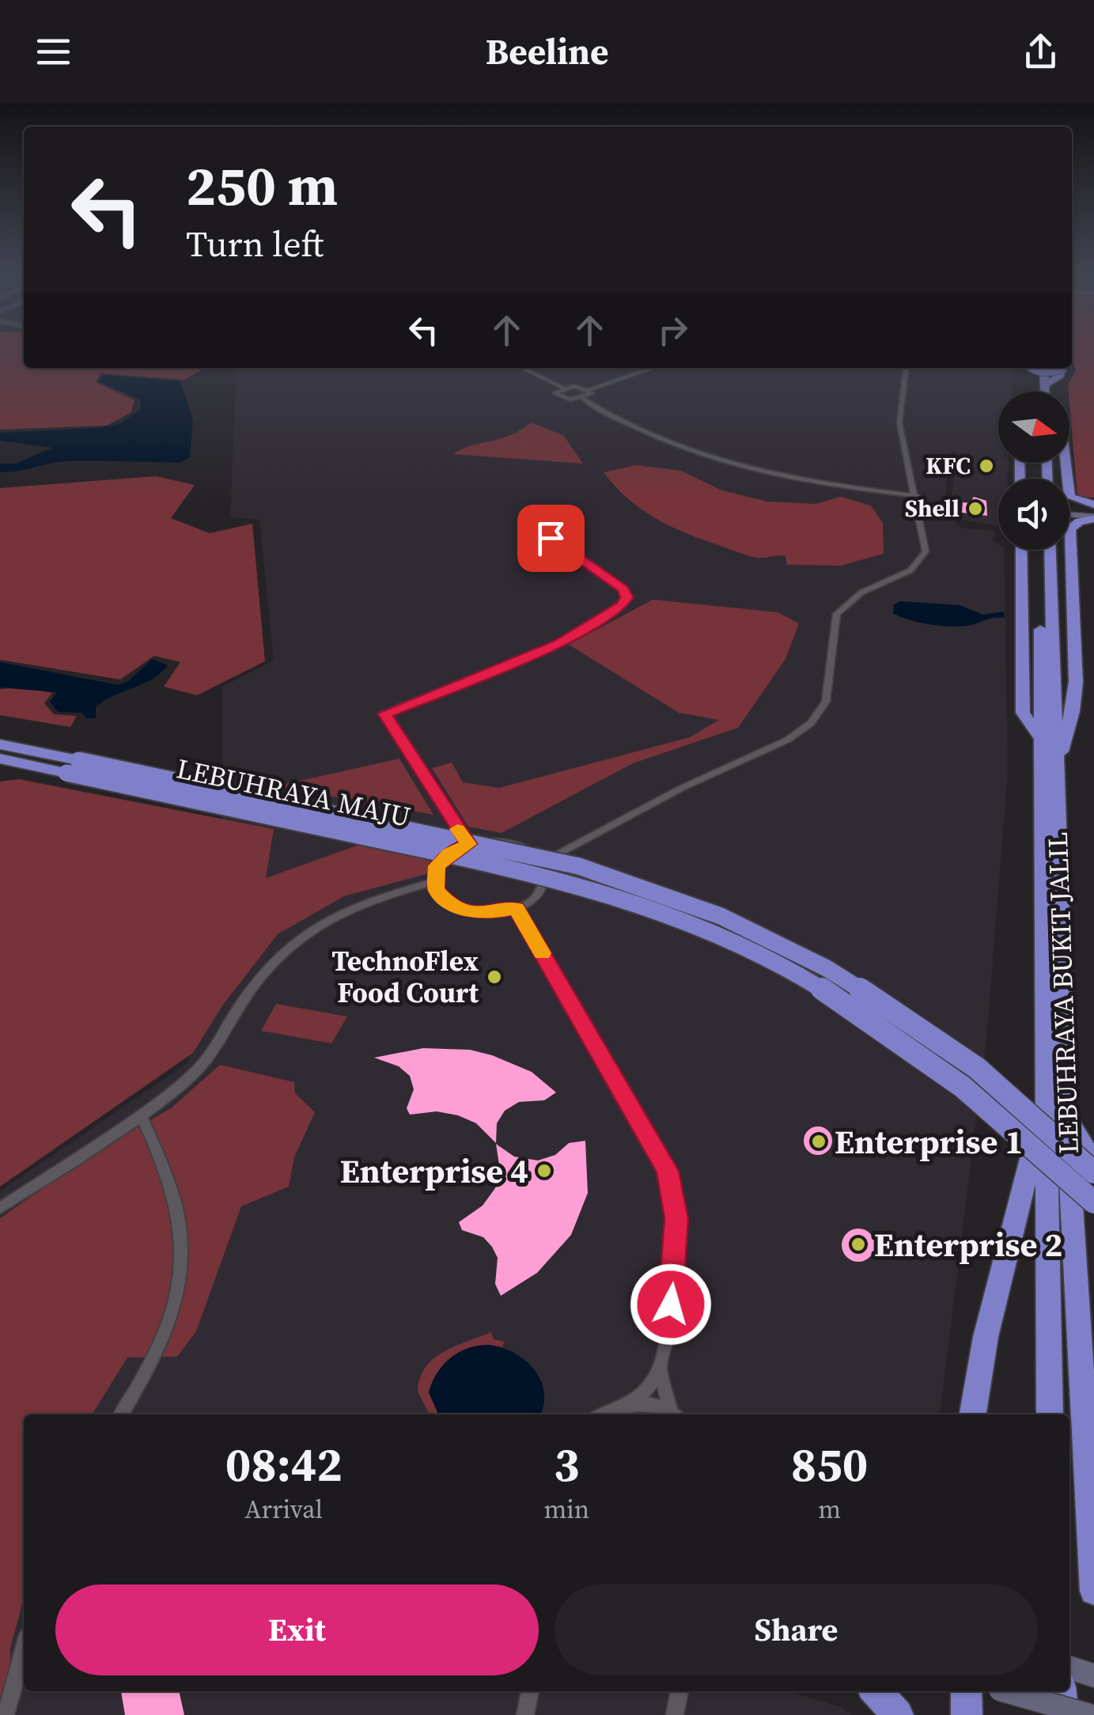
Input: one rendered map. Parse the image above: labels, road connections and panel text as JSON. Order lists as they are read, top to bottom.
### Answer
{
  "streets": {
    "highway": ["LEBUHRAYA MAJU", "LEBUHRAYA BUKIT JALIL"]
  },
  "places": [
    "KFC",
    "Shell",
    "TechnoFlex Food Court",
    "Enterprise 1",
    "Enterprise 4",
    "Enterprise 2"
  ],
  "north": "right",
  "page": {
    "header": "Beeline",
    "turn": ["250 m", "Turn left"],
    "eta": [
      "08:42",
      "Arrival",
      "3",
      "min",
      "850",
      "m"
    ],
    "buttons": ["Exit", "Share"]
  }
}
